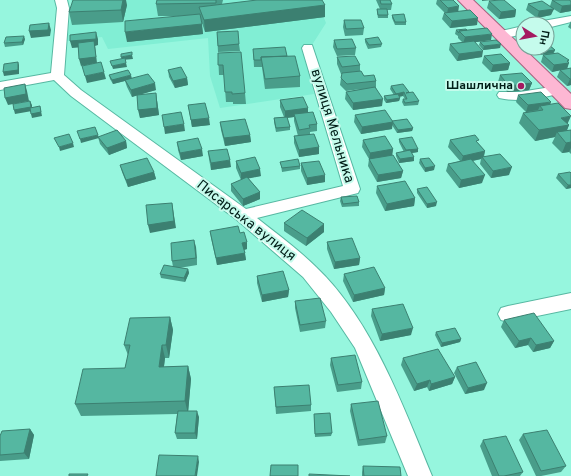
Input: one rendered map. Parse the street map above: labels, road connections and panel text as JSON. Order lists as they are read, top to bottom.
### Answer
{
  "streets": {
    "street": ["вулиця Мельника", "Писарська вулиця"]
  },
  "crossings": [
    ["вулиця Мельника", "Писарська вулиця"]
  ],
  "places": ["Шашлична"],
  "north": "right"
}
